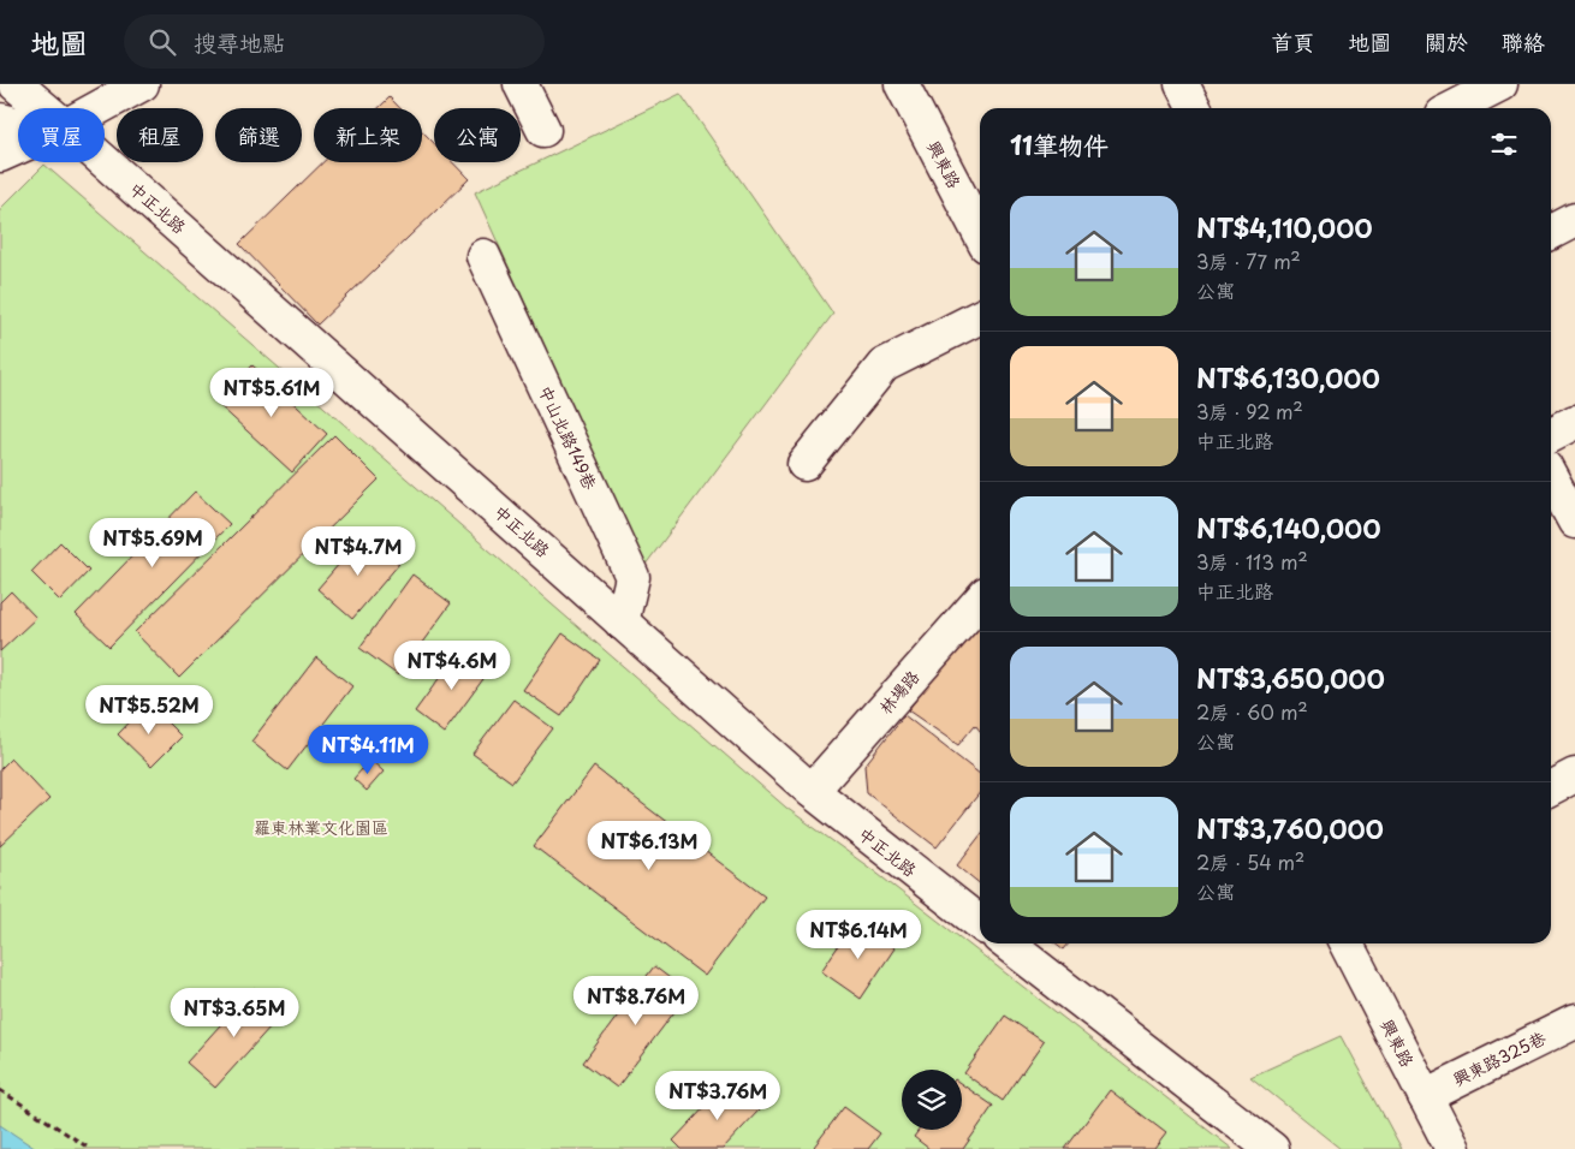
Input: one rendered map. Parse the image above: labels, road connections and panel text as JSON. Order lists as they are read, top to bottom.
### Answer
{
  "streets": {
    "street": [
      "興東路",
      "中正北路",
      "中山北路149巷",
      "林場路",
      "興東路325巷"
    ]
  },
  "crossings": [
    ["興東路", "興東路325巷"],
    ["中正北路", "中山北路149巷"],
    ["中正北路", "林場路"]
  ],
  "parks": ["羅東林業文化園區"],
  "page": {
    "header": "地圖",
    "search": "搜尋地點",
    "nav": [
      "首頁",
      "地圖",
      "關於",
      "聯絡"
    ],
    "chip": [
      "買屋",
      "租屋",
      "篩選",
      "新上架",
      "公寓"
    ],
    "heading": "11筆物件",
    "list": [
      {
        "name": "NT$4,110,000",
        "note": "3房 · 77 m² · 公寓"
      },
      {
        "name": "NT$6,130,000",
        "note": "3房 · 92 m² · 中正北路"
      },
      {
        "name": "NT$6,140,000",
        "note": "3房 · 113 m² · 中正北路"
      },
      {
        "name": "NT$3,650,000",
        "note": "2房 · 60 m² · 公寓"
      },
      {
        "name": "NT$3,760,000",
        "note": "2房 · 54 m² · 公寓"
      }
    ],
    "price": [
      "NT$5.61M",
      "NT$5.69M",
      "NT$4.7M",
      "NT$4.6M",
      "NT$5.52M",
      "NT$4.11M",
      "NT$6.13M",
      "NT$6.14M",
      "NT$8.76M",
      "NT$3.65M",
      "NT$3.76M"
    ]
  }
}
